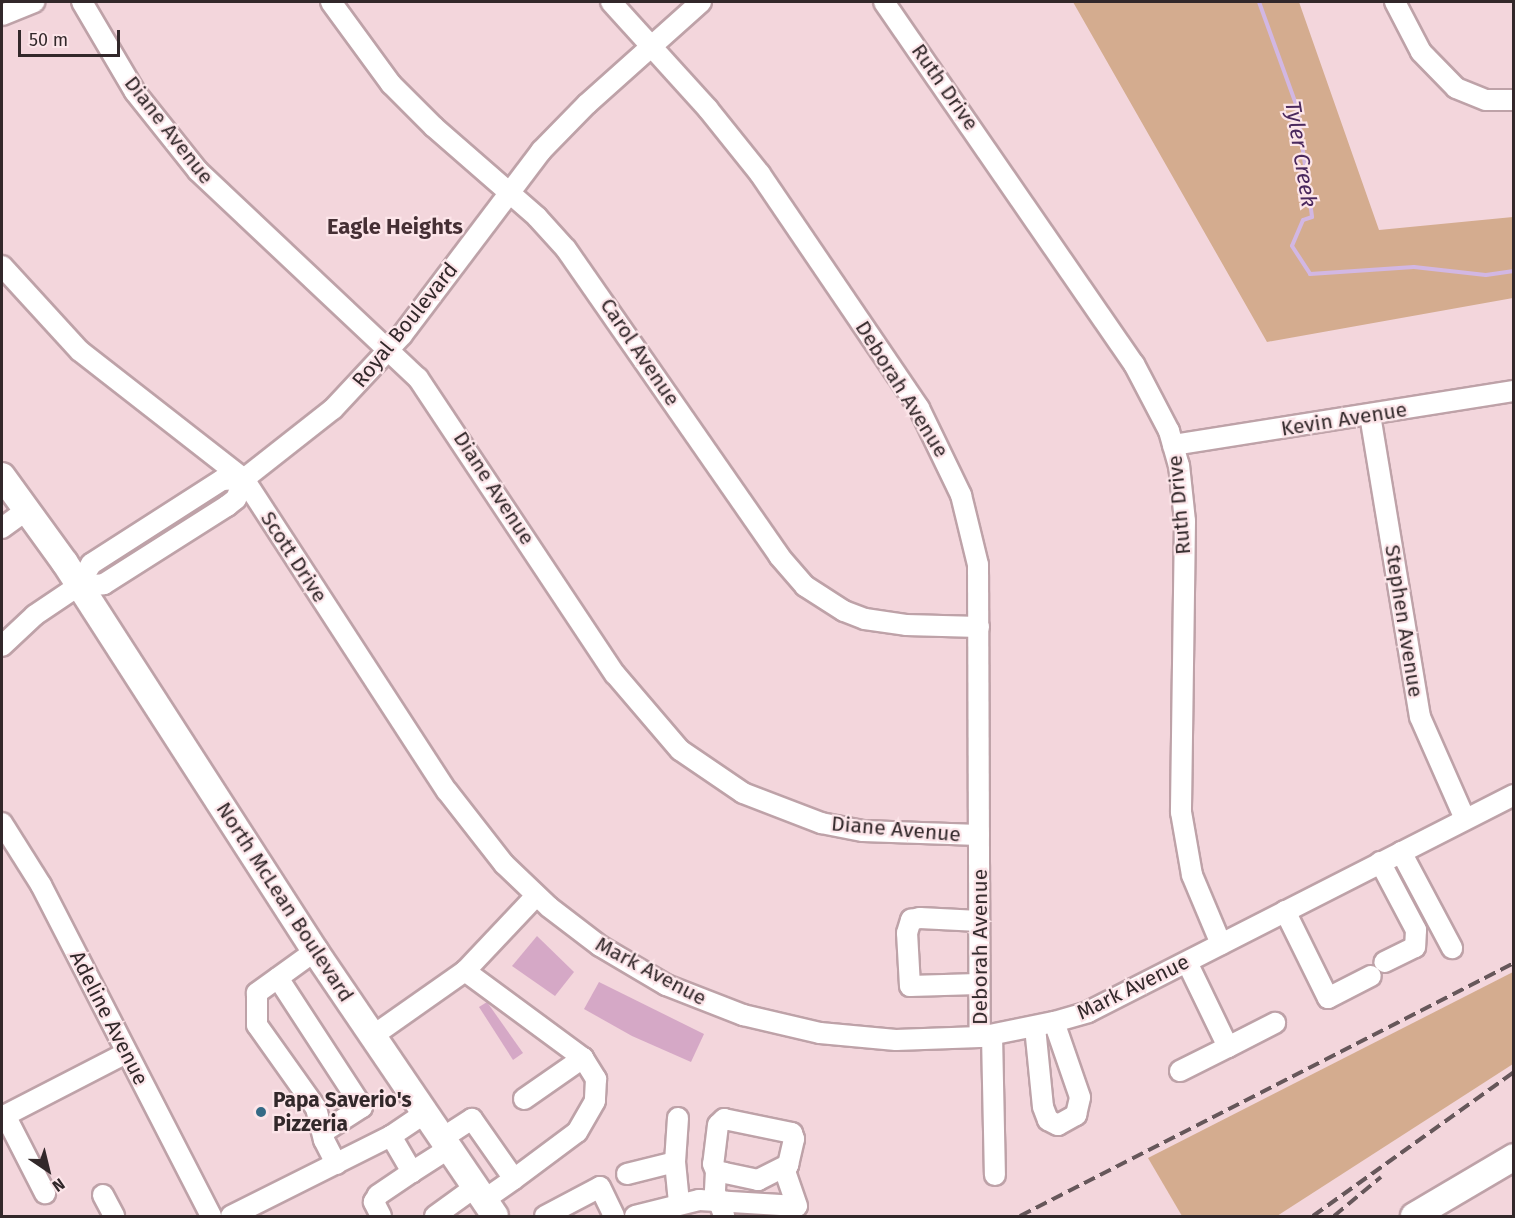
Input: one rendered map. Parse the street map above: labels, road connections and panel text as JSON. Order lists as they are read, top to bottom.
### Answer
{
  "streets": {
    "main road": ["North McLean Boulevard"],
    "street": [
      "Ruth Drive",
      "Diane Avenue",
      "Royal Boulevard",
      "Carol Avenue",
      "Deborah Avenue",
      "Kevin Avenue",
      "Scott Drive",
      "Stephen Avenue",
      "Mark Avenue",
      "Adeline Avenue"
    ]
  },
  "crossings": [
    ["Ruth Drive", "Kevin Avenue"],
    ["Ruth Drive", "Mark Avenue"],
    ["Diane Avenue", "Royal Boulevard"],
    ["Diane Avenue", "Deborah Avenue"],
    ["Royal Boulevard", "Carol Avenue"],
    ["Royal Boulevard", "Deborah Avenue"],
    ["Royal Boulevard", "Scott Drive"],
    ["Royal Boulevard", "North McLean Boulevard"],
    ["Carol Avenue", "Deborah Avenue"],
    ["Deborah Avenue", "Mark Avenue"],
    ["Kevin Avenue", "Stephen Avenue"],
    ["Scott Drive", "Mark Avenue"],
    ["Stephen Avenue", "Mark Avenue"]
  ],
  "districts": ["Eagle Heights"],
  "water": ["Tyler Creek"],
  "places": ["Papa Saverio's Pizzeria"],
  "scale_bar": "50 m",
  "north": "bottom right"
}
